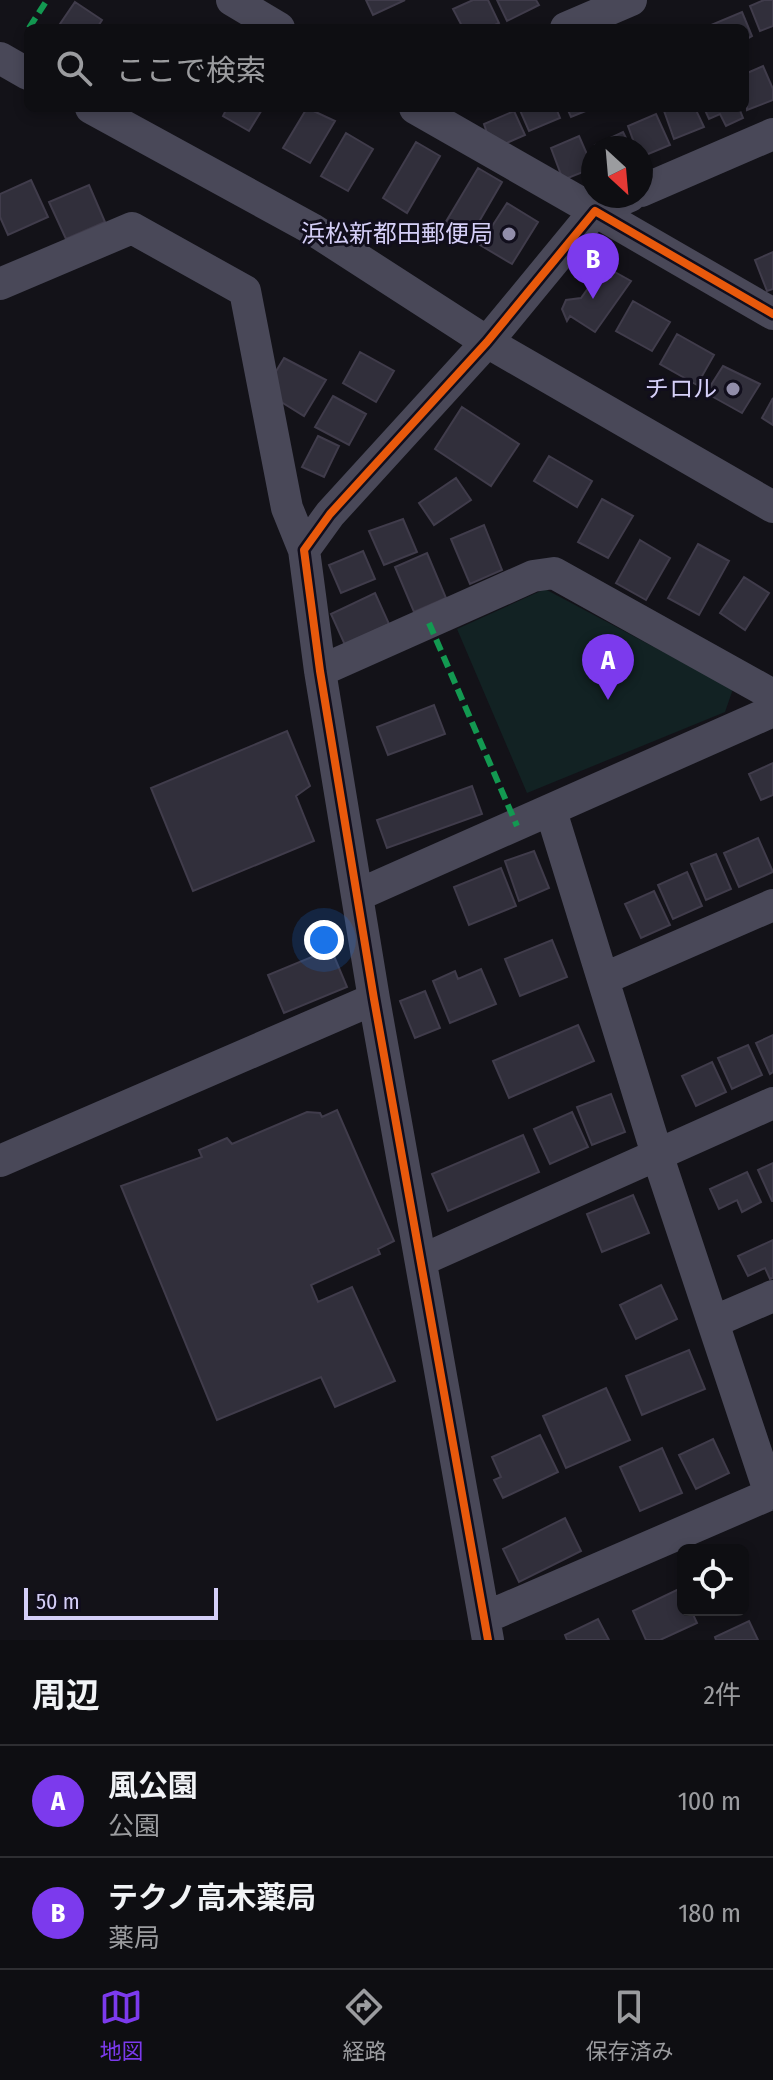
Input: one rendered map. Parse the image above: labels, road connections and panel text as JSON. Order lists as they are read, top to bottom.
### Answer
{
  "places": ["浜松新都田郵便局", "チロル"],
  "scale_bar": "50 m",
  "north": "bottom right",
  "page": {
    "search": "ここで検索",
    "pins": ["B", "A"],
    "scale": "50 m",
    "heading": ["周辺", "2件"],
    "list": [
      {
        "mark": "A",
        "name": "風公園",
        "note": "公園",
        "value": "100 m"
      },
      {
        "mark": "B",
        "name": "テクノ高木薬局",
        "note": "薬局",
        "value": "180 m"
      }
    ],
    "nav": ["地図", "経路", "保存済み"]
  }
}
